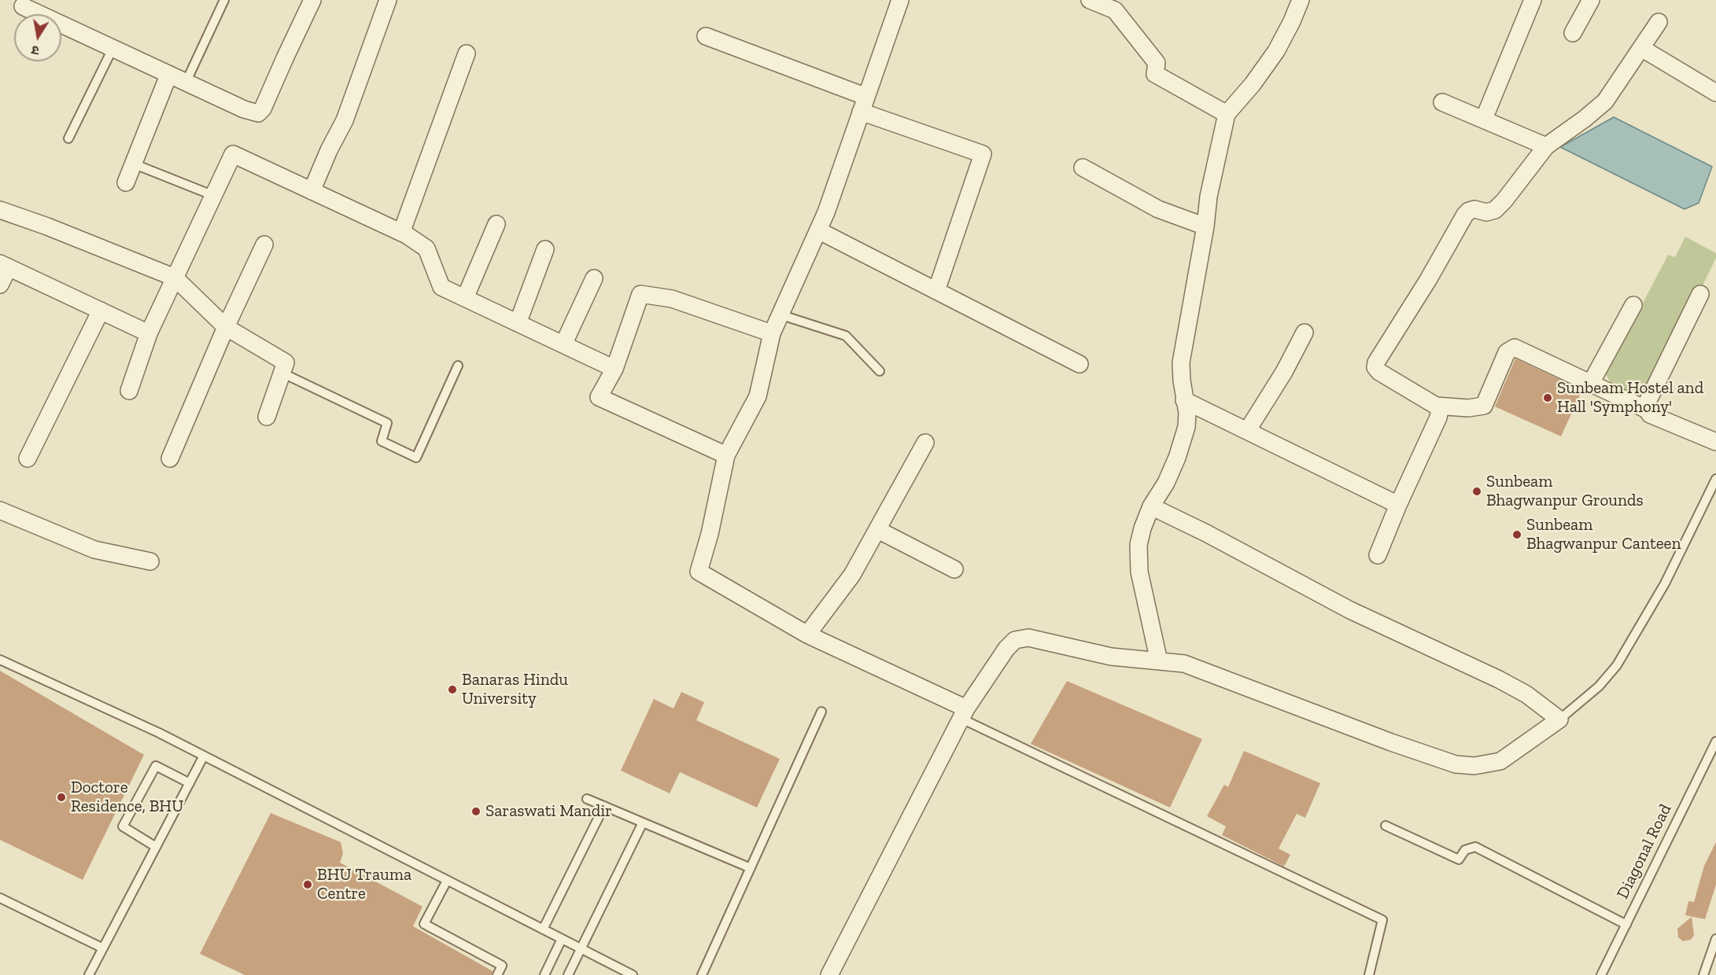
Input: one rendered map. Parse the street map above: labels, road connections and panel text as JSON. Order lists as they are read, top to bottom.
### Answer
{
  "streets": {
    "lane": ["Diagonal Road"]
  },
  "places": [
    "Sunbeam Hostel and Hall 'Symphony'",
    "Sunbeam Bhagwanpur Grounds",
    "Sunbeam Bhagwanpur Canteen",
    "Banaras Hindu University",
    "Doctore Residence, BHU",
    "Saraswati Mandir",
    "BHU Trauma Centre"
  ],
  "north": "bottom"
}
